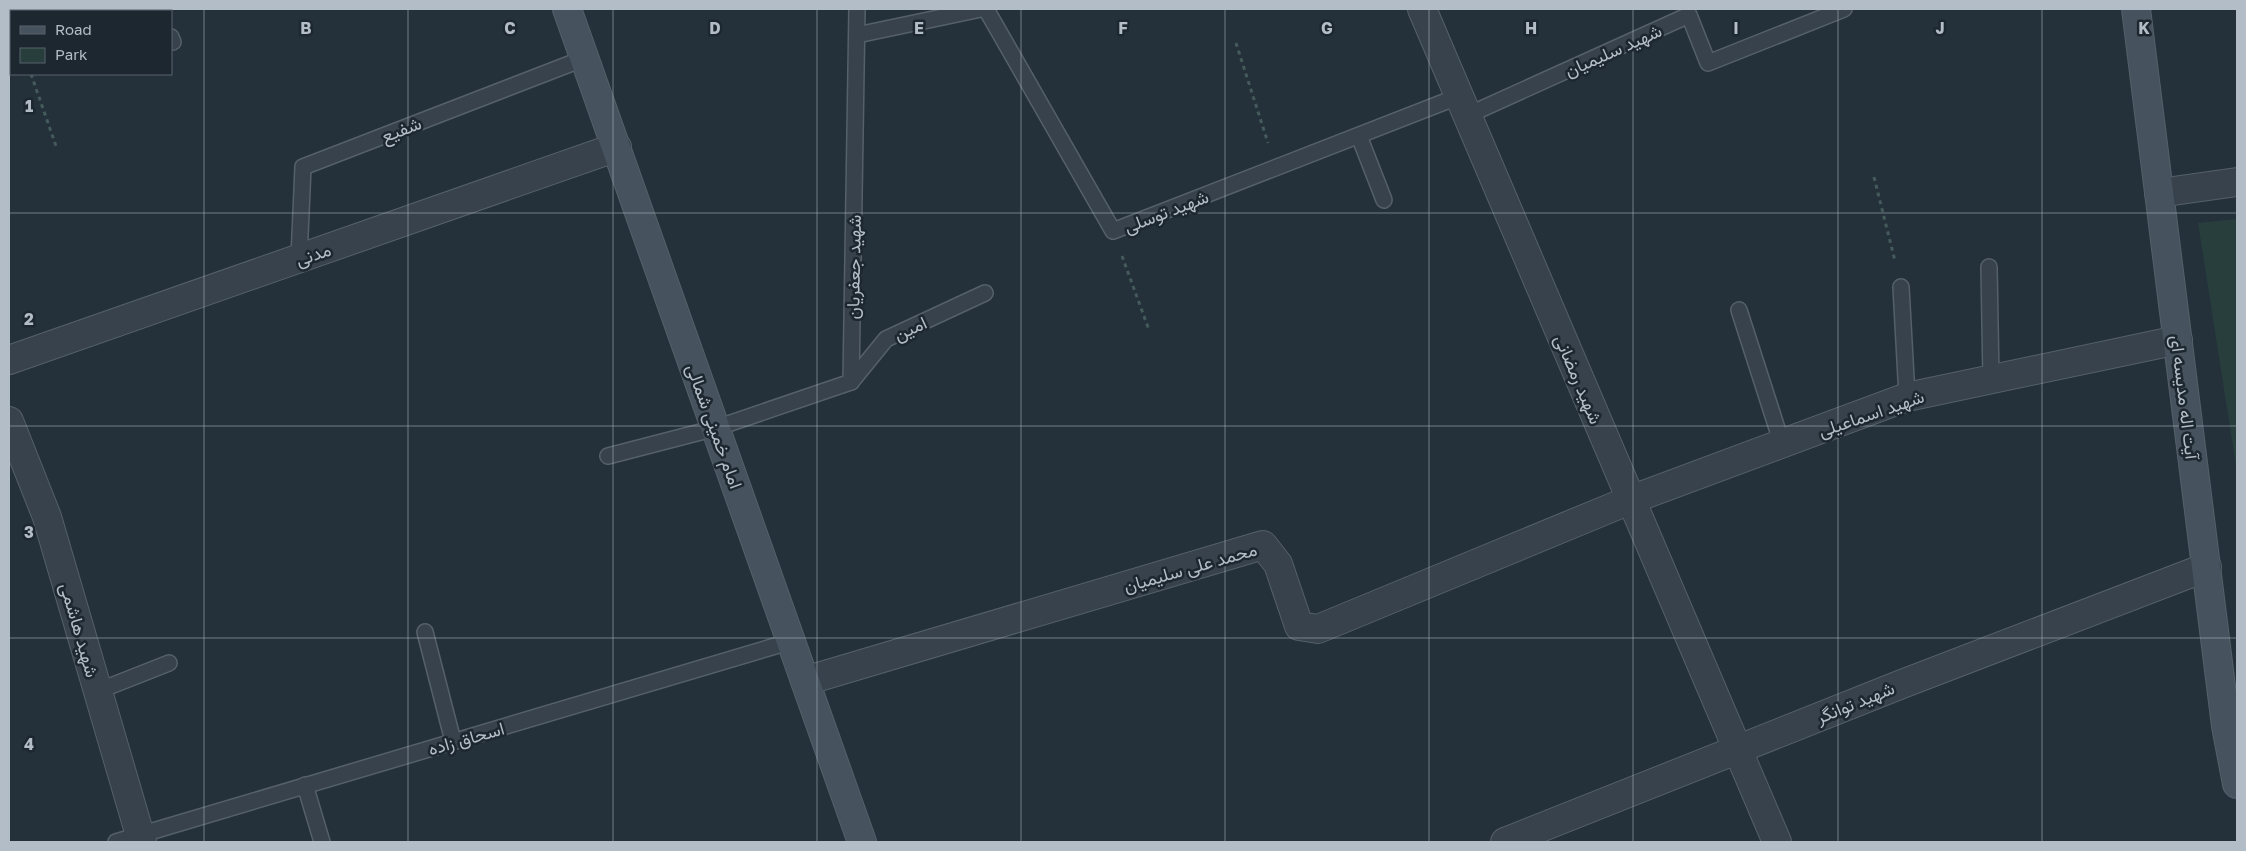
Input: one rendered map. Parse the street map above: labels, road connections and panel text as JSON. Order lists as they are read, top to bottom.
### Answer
{
  "streets": {
    "main road": ["آیت اله مدیسه ای", "امام خمینی شمالی"],
    "street": [
      "مدنی",
      "شهید رمضانی",
      "شهید اسماعیلی",
      "محمد علی سلیمیان",
      "شهید هاشمی",
      "شهید توانگر"
    ],
    "lane": [
      "شهید سلیمیان",
      "شفیع",
      "شهید توسلی",
      "شهید جعفریان",
      "امین",
      "اسحاق زاده"
    ]
  },
  "crossings": [
    ["شهید سلیمیان", "شهید توسلی"],
    ["شهید سلیمیان", "شهید رمضانی"],
    ["شفیع", "مدنی"],
    ["شفیع", "امام خمینی شمالی"],
    ["شهید توسلی", "شهید رمضانی"],
    ["مدنی", "امام خمینی شمالی"],
    ["شهید جعفریان", "امین"],
    ["شهید رمضانی", "شهید اسماعیلی"],
    ["شهید رمضانی", "محمد علی سلیمیان"],
    ["شهید رمضانی", "شهید توانگر"],
    ["آیت اله مدیسه ای", "شهید اسماعیلی"],
    ["آیت اله مدیسه ای", "شهید توانگر"],
    ["شهید اسماعیلی", "محمد علی سلیمیان"],
    ["امام خمینی شمالی", "محمد علی سلیمیان"],
    ["امام خمینی شمالی", "اسحاق زاده"],
    ["شهید هاشمی", "اسحاق زاده"]
  ],
  "legend": ["Road", "Park"],
  "grid": {
    "columns": [
      "B",
      "C",
      "D",
      "E",
      "F",
      "G",
      "H",
      "I",
      "J",
      "K"
    ],
    "rows": [
      "1",
      "2",
      "3",
      "4"
    ]
  }
}
